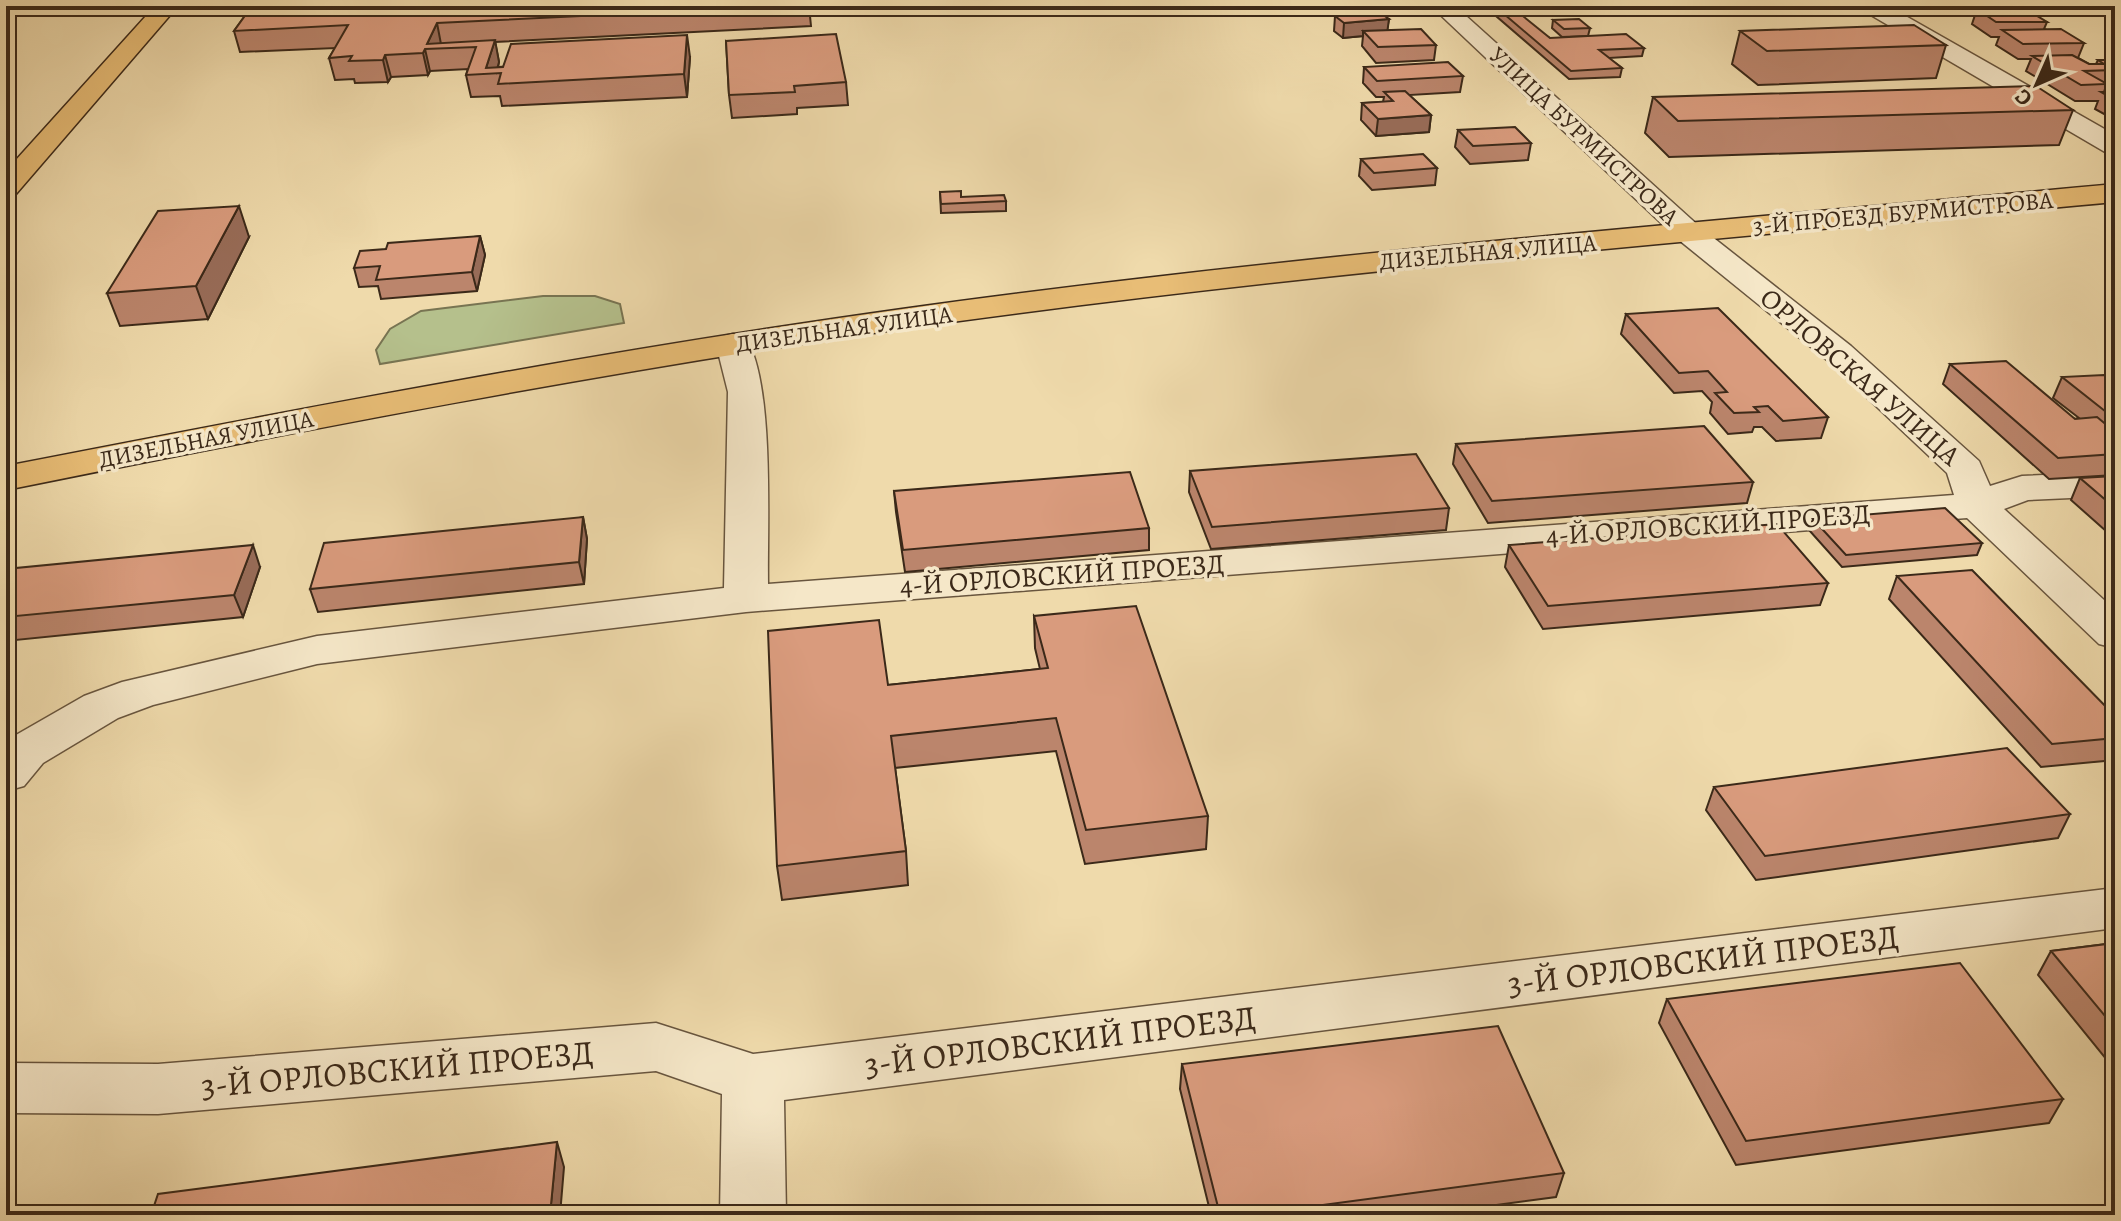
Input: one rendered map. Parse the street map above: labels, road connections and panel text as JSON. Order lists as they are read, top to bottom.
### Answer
{
  "streets": {
    "main road": ["3-Й ПРОЕЗД БУРМИСТРОВА", "ДИЗЕЛЬНАЯ УЛИЦА"],
    "street": [
      "УЛИЦА БУРМИСТРОВА",
      "ОРЛОВСКАЯ УЛИЦА",
      "4-Й ОРЛОВСКИЙ ПРОЕЗД",
      "3-Й ОРЛОВСКИЙ ПРОЕЗД"
    ]
  },
  "crossings": [
    ["УЛИЦА БУРМИСТРОВА", "3-Й ПРОЕЗД БУРМИСТРОВА"],
    ["УЛИЦА БУРМИСТРОВА", "ДИЗЕЛЬНАЯ УЛИЦА"],
    ["УЛИЦА БУРМИСТРОВА", "ОРЛОВСКАЯ УЛИЦА"],
    ["3-Й ПРОЕЗД БУРМИСТРОВА", "ДИЗЕЛЬНАЯ УЛИЦА"],
    ["3-Й ПРОЕЗД БУРМИСТРОВА", "ОРЛОВСКАЯ УЛИЦА"],
    ["ДИЗЕЛЬНАЯ УЛИЦА", "ОРЛОВСКАЯ УЛИЦА"],
    ["ОРЛОВСКАЯ УЛИЦА", "4-Й ОРЛОВСКИЙ ПРОЕЗД"]
  ],
  "north": "bottom left"
}
